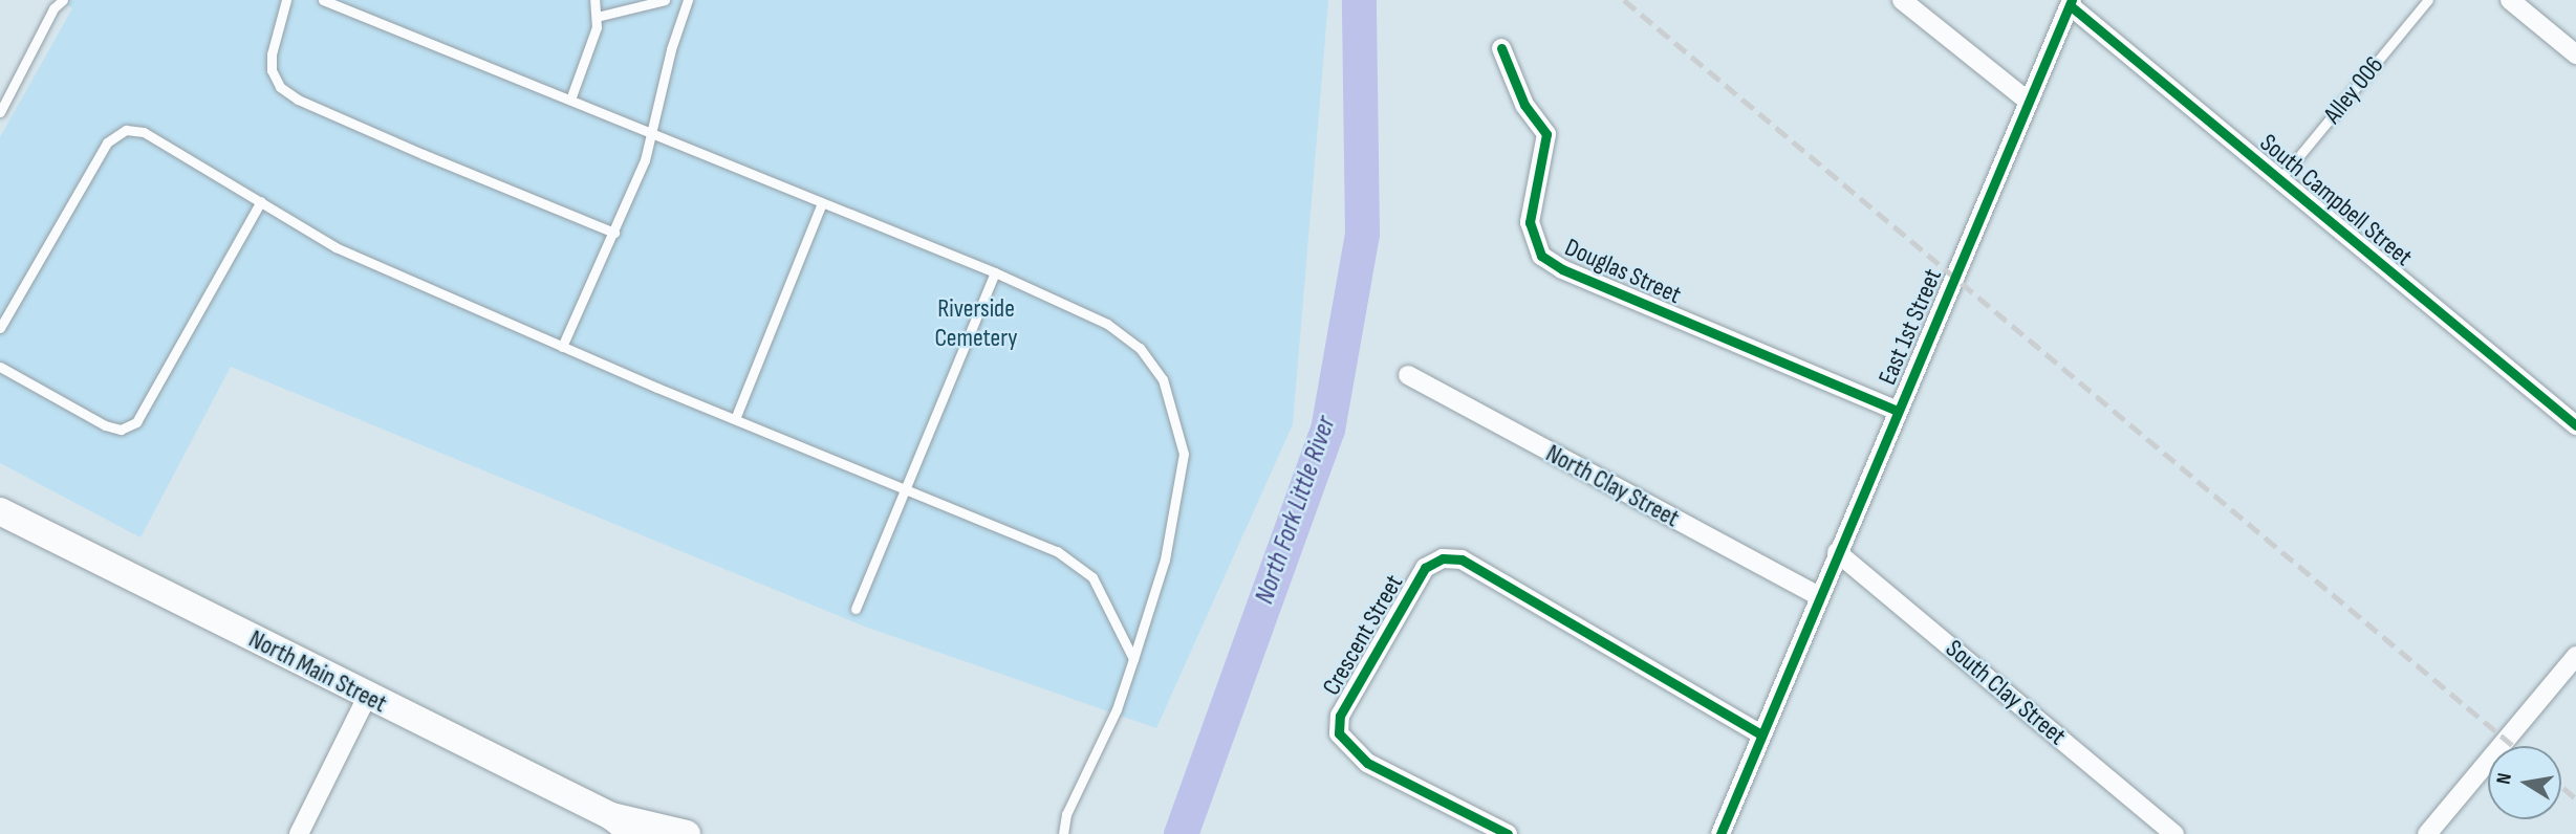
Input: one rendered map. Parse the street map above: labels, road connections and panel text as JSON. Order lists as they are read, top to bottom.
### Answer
{
  "streets": {
    "main road": ["North Main Street"],
    "street": [
      "South Campbell Street",
      "Douglas Street",
      "East 1st Street",
      "North Clay Street",
      "Crescent Street",
      "South Clay Street"
    ],
    "lane": ["Alley 006"]
  },
  "crossings": [
    ["Alley 006", "South Campbell Street"],
    ["South Campbell Street", "East 1st Street"],
    ["Douglas Street", "East 1st Street"],
    ["East 1st Street", "North Clay Street"],
    ["East 1st Street", "Crescent Street"],
    ["East 1st Street", "South Clay Street"]
  ],
  "water": ["North Fork Little River"],
  "parks": ["Riverside Cemetery"],
  "north": "left"
}
